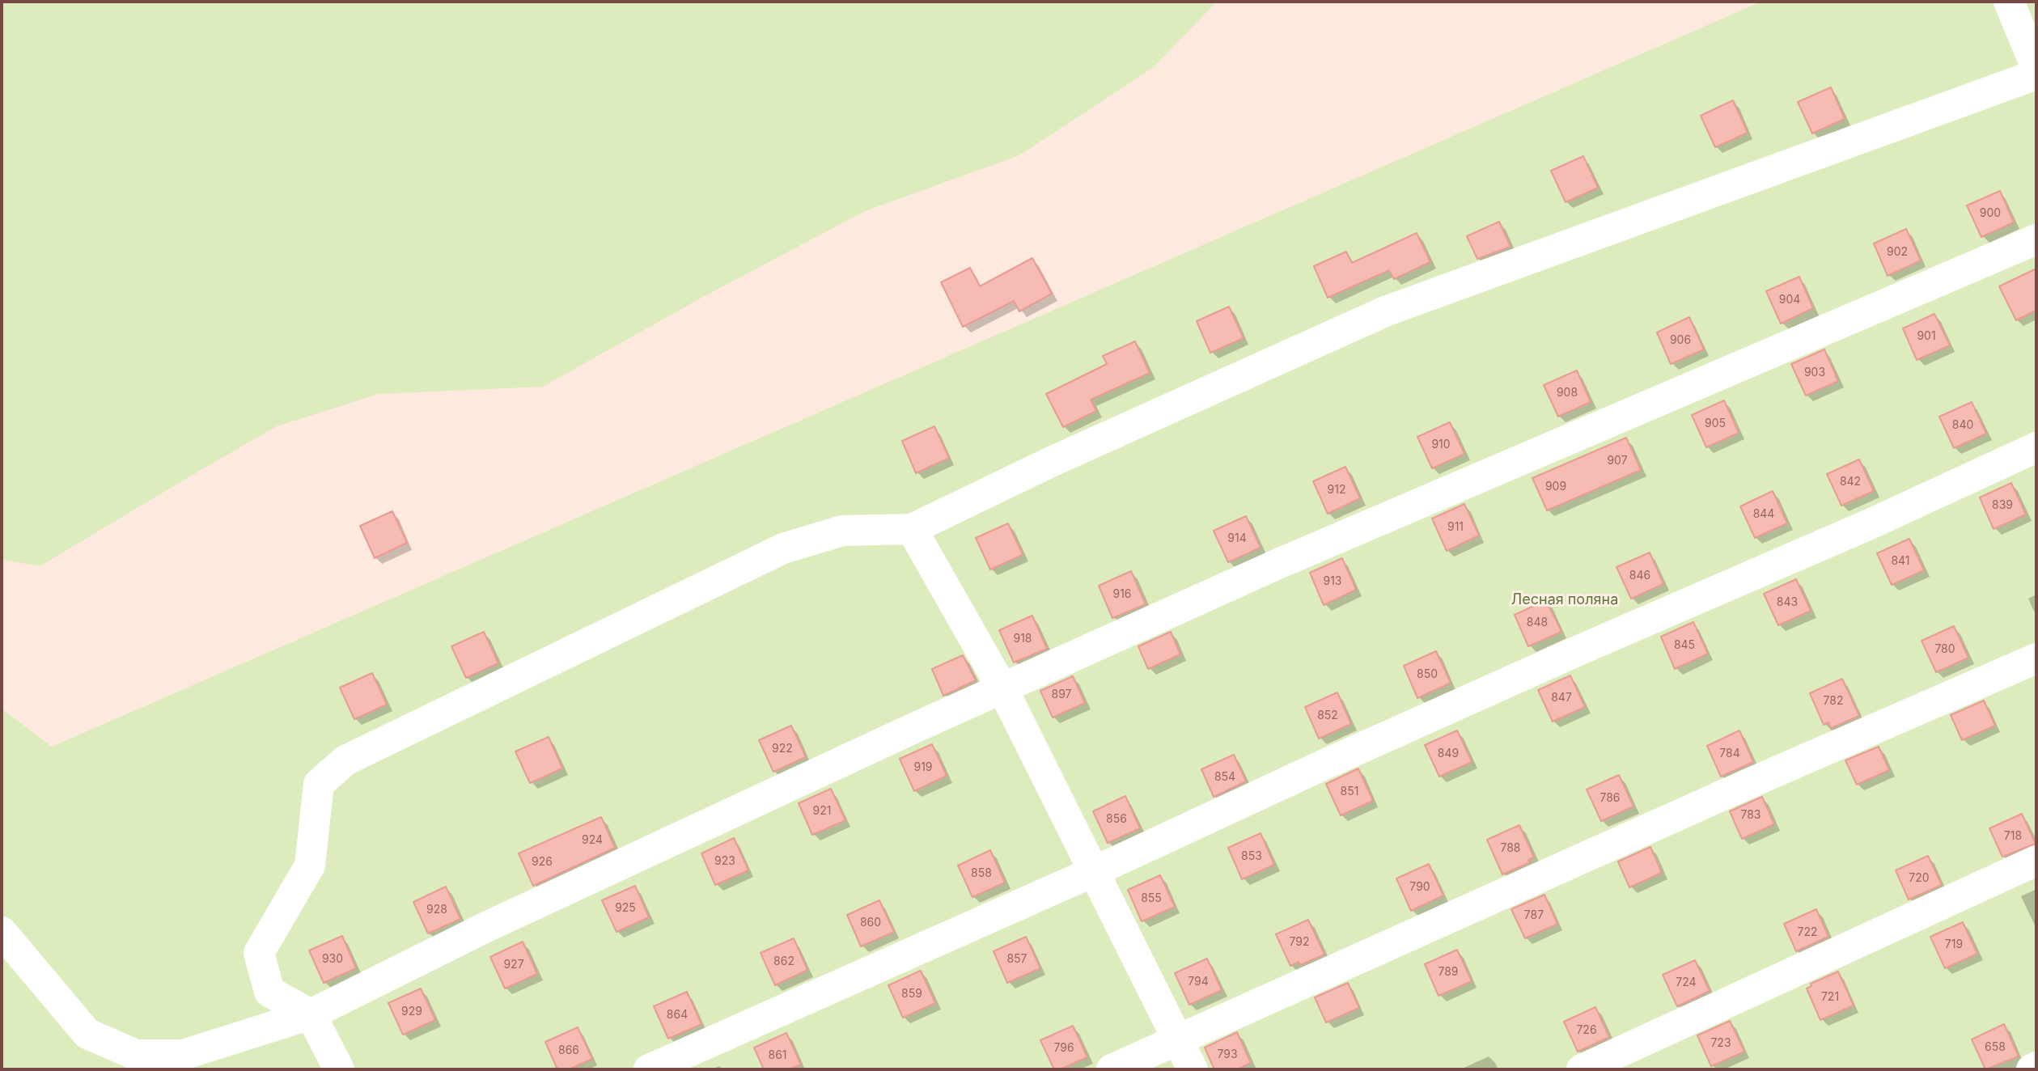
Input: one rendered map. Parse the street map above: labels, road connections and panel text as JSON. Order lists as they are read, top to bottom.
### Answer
{
  "parks": ["Лесная поляна"],
  "house_numbers": [
    "900",
    "902",
    "904",
    "901",
    "906",
    "903",
    "908",
    "905",
    "840",
    "910",
    "907",
    "842",
    "909",
    "912",
    "839",
    "844",
    "911",
    "914",
    "841",
    "846",
    "913",
    "916",
    "843",
    "848",
    "918",
    "845",
    "780",
    "850",
    "897",
    "847",
    "782",
    "852",
    "922",
    "849",
    "784",
    "919",
    "854",
    "851",
    "786",
    "921",
    "783",
    "856",
    "718",
    "924",
    "788",
    "853",
    "923",
    "926",
    "858",
    "720",
    "790",
    "855",
    "925",
    "928",
    "787",
    "860",
    "722",
    "792",
    "719",
    "930",
    "857",
    "862",
    "927",
    "789",
    "794",
    "724",
    "859",
    "721",
    "929",
    "864",
    "726",
    "723",
    "658",
    "796",
    "866",
    "793",
    "861"
  ]
}
